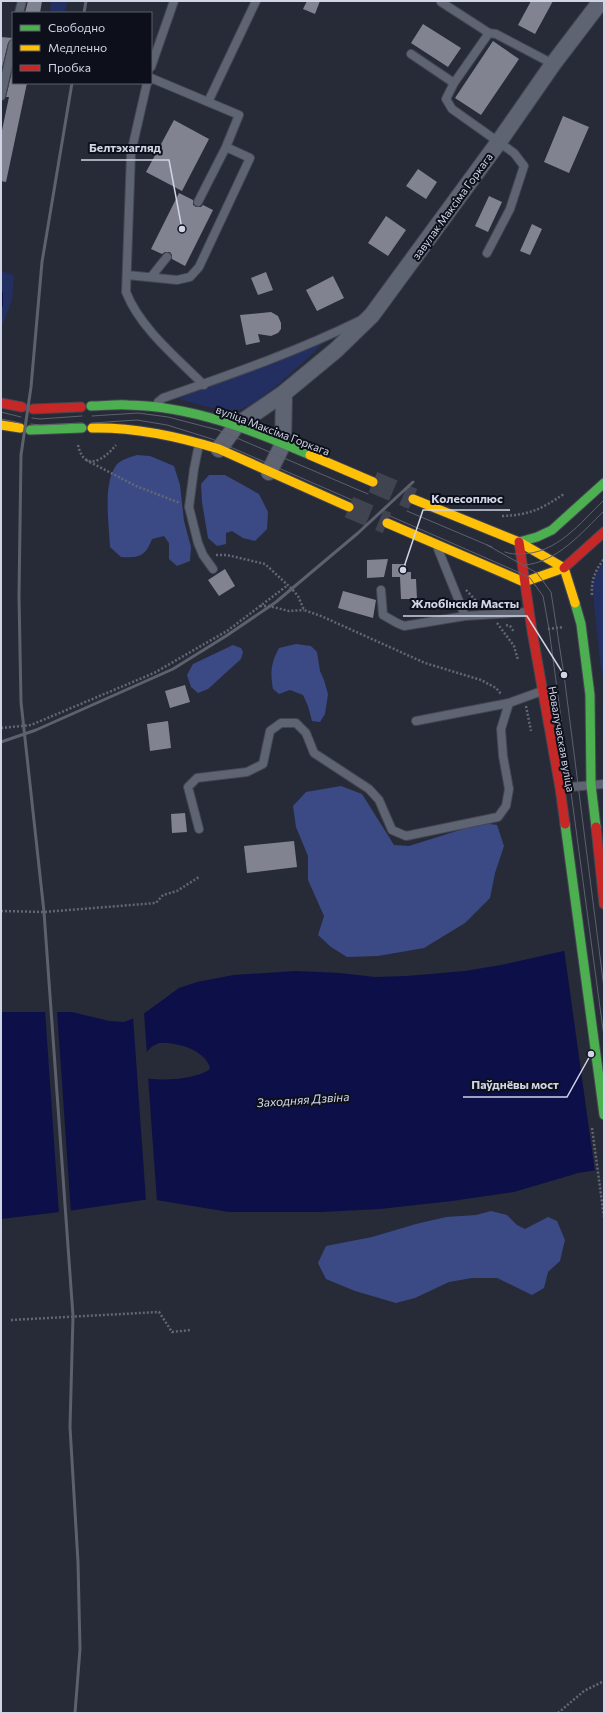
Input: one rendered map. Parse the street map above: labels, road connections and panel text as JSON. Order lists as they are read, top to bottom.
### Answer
{
  "streets": {
    "main road": ["вуліца Максіма Горкага", "Новалучаская вуліца"],
    "street": ["завулак Максіма Горкага"]
  },
  "crossings": [
    ["завулак Максіма Горкага", "вуліца Максіма Горкага"]
  ],
  "water": ["Заходняя Дзвіна"],
  "places": [
    "Белтэхагляд",
    "Колесоплюс",
    "Жлобінскія Масты",
    "Паўднёвы мост"
  ],
  "legend": ["Свободно", "Медленно", "Пробка"]
}
